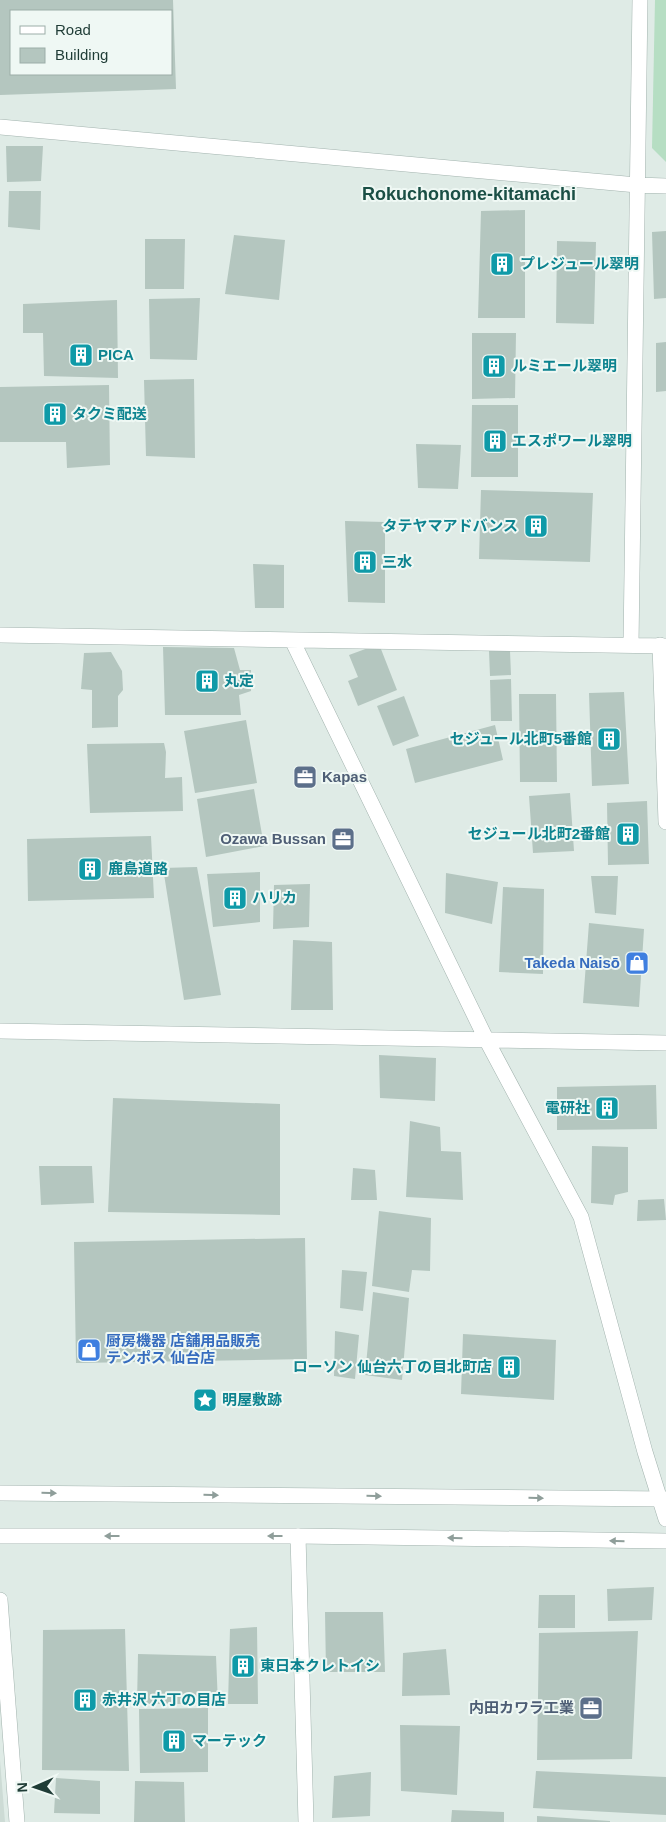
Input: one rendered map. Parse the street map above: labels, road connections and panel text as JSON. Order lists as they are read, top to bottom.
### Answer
{
  "districts": ["Rokuchonome-kitamachi"],
  "places": {
    "building": [
      "プレジュール翠明",
      "PICA",
      "ルミエール翠明",
      "タクミ配送",
      "エスポワール翠明",
      "タテヤマアドバンス",
      "三水",
      "丸定",
      "セジュール北町5番館",
      "セジュール北町2番館",
      "鹿島道路",
      "ハリカ",
      "電研社",
      "ローソン 仙台六丁の目北町店",
      "東日本クレトイシ",
      "赤井沢 六丁の目店",
      "マーテック"
    ],
    "office": ["Kapas", "Ozawa Bussan", "内田カワラ工業"],
    "shop": ["Takeda Naisō", "厨房機器 店舗用品販売 テンポス 仙台店"],
    "place": ["明屋敷跡"]
  },
  "legend": ["Road", "Building"],
  "north": "left"
}
